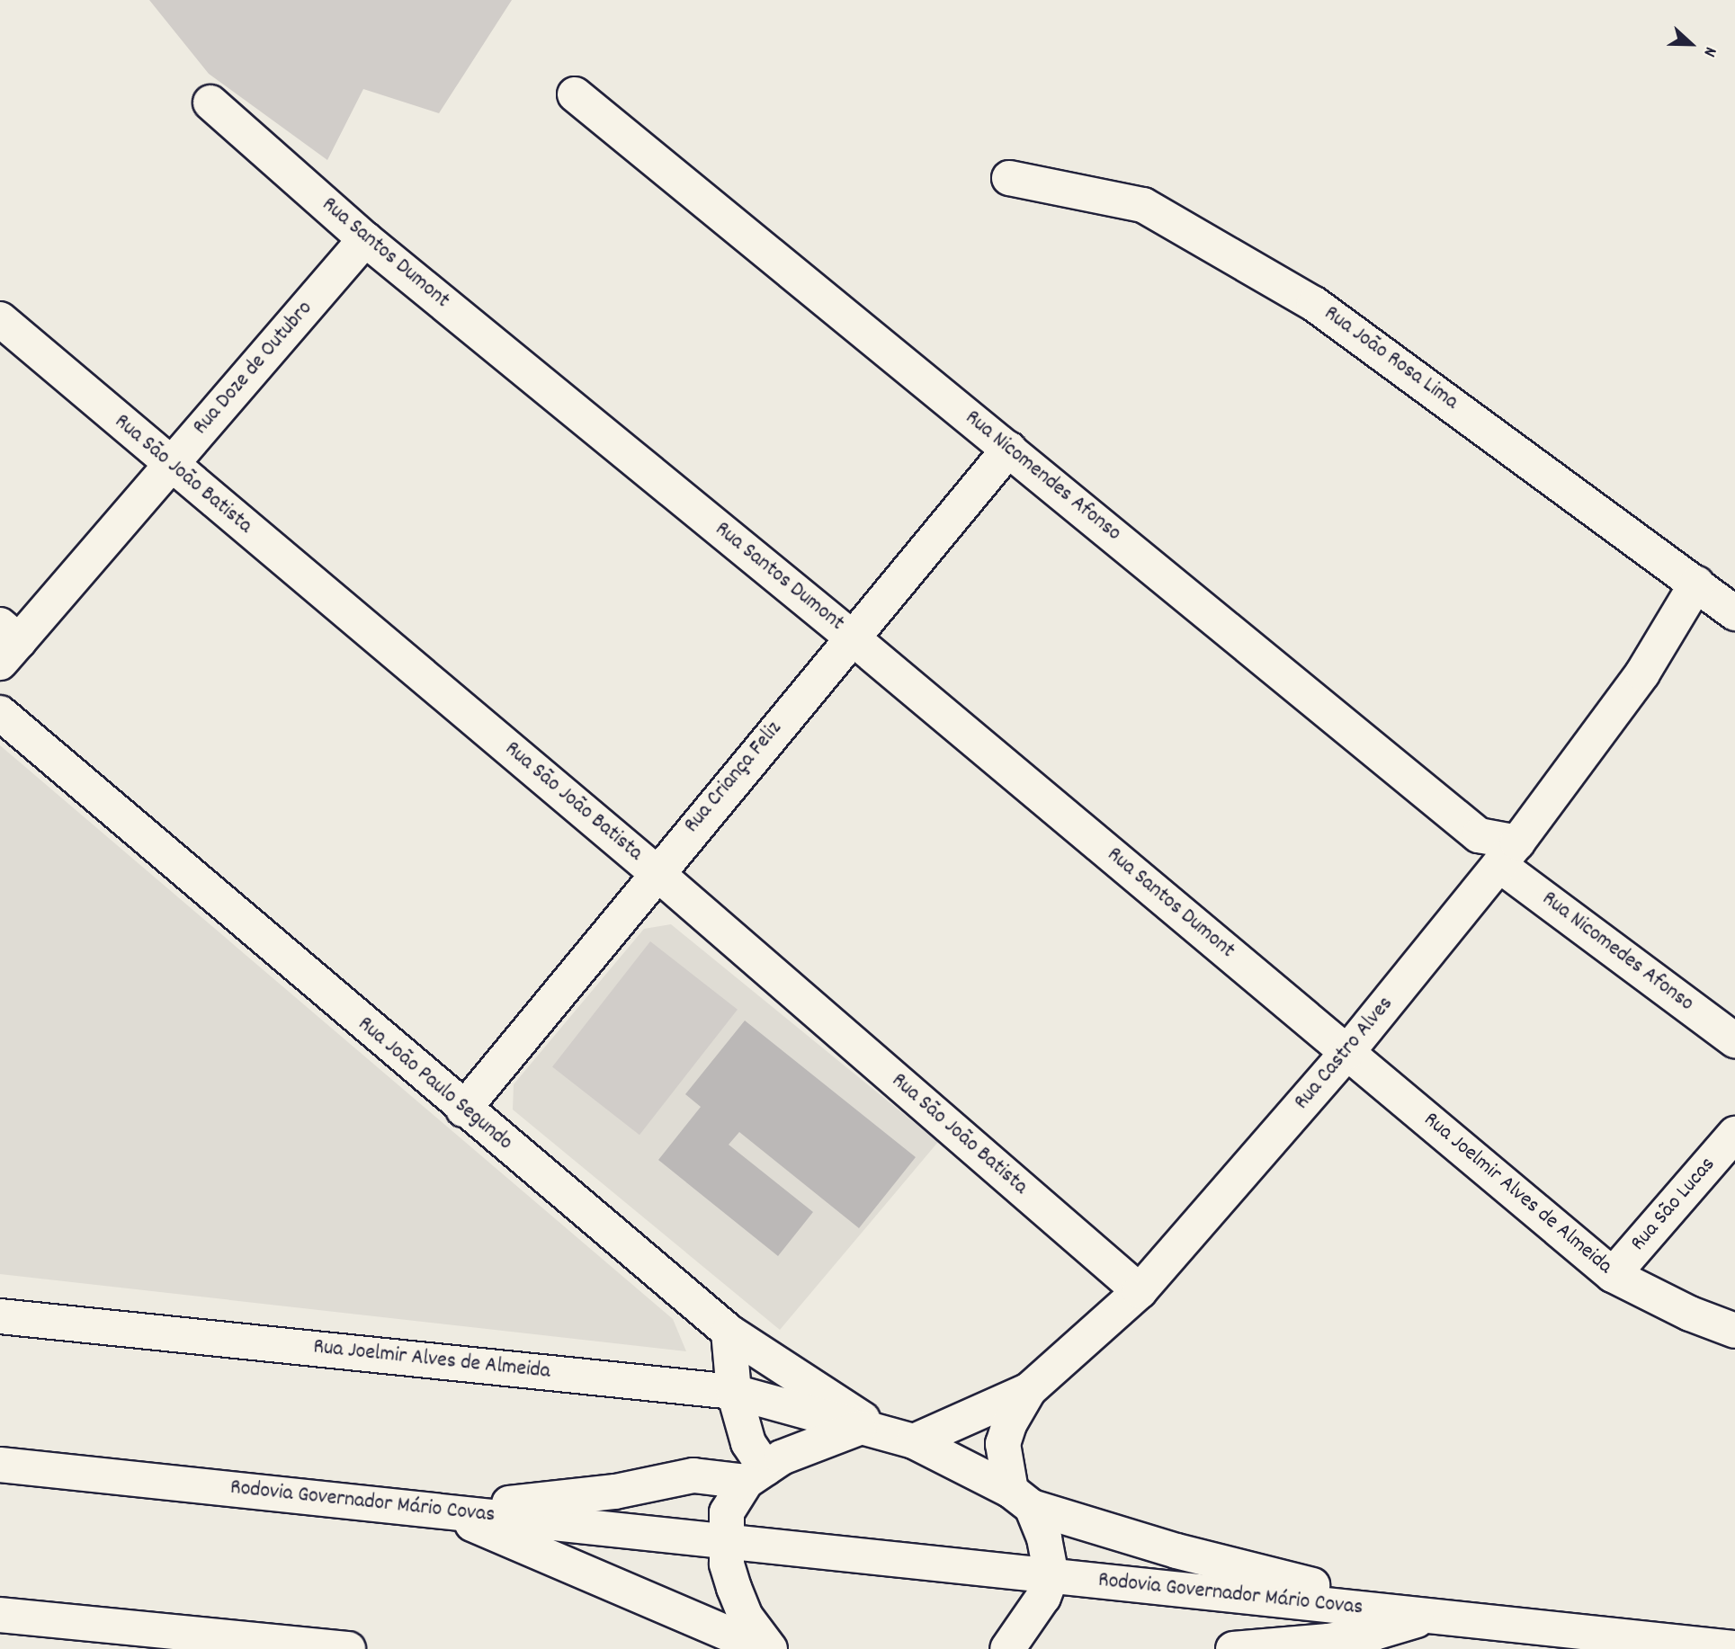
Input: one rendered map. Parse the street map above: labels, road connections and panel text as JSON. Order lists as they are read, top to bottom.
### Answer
{
  "streets": {
    "main road": [
      "Rua Santos Dumont",
      "Rua João Rosa Lima",
      "Rua Doze de Outubro",
      "Rua São João Batista",
      "Rua Nicomendes Afonso",
      "Rua Criança Feliz",
      "Rua Nicomedes Afonso",
      "Rua Castro Alves",
      "Rua João Paulo Segundo",
      "Rua Joelmir Alves de Almeida",
      "Rua São Lucas",
      "Rodovia Governador Mário Covas"
    ]
  },
  "crossings": [
    ["Rua Santos Dumont", "Rua Doze de Outubro"],
    ["Rua Santos Dumont", "Rua Criança Feliz"],
    ["Rua Santos Dumont", "Rua Castro Alves"],
    ["Rua Santos Dumont", "Rua Joelmir Alves de Almeida"],
    ["Rua João Rosa Lima", "Rua Castro Alves"],
    ["Rua Doze de Outubro", "Rua São João Batista"],
    ["Rua São João Batista", "Rua Criança Feliz"],
    ["Rua São João Batista", "Rua Castro Alves"],
    ["Rua Nicomendes Afonso", "Rua Criança Feliz"],
    ["Rua Nicomendes Afonso", "Rua Nicomedes Afonso"],
    ["Rua Nicomendes Afonso", "Rua Castro Alves"],
    ["Rua Criança Feliz", "Rua João Paulo Segundo"],
    ["Rua Nicomedes Afonso", "Rua Castro Alves"],
    ["Rua Castro Alves", "Rua João Paulo Segundo"],
    ["Rua Castro Alves", "Rua Joelmir Alves de Almeida"],
    ["Rua João Paulo Segundo", "Rua Joelmir Alves de Almeida"],
    ["Rua Joelmir Alves de Almeida", "Rua São Lucas"]
  ],
  "north": "right"
}
